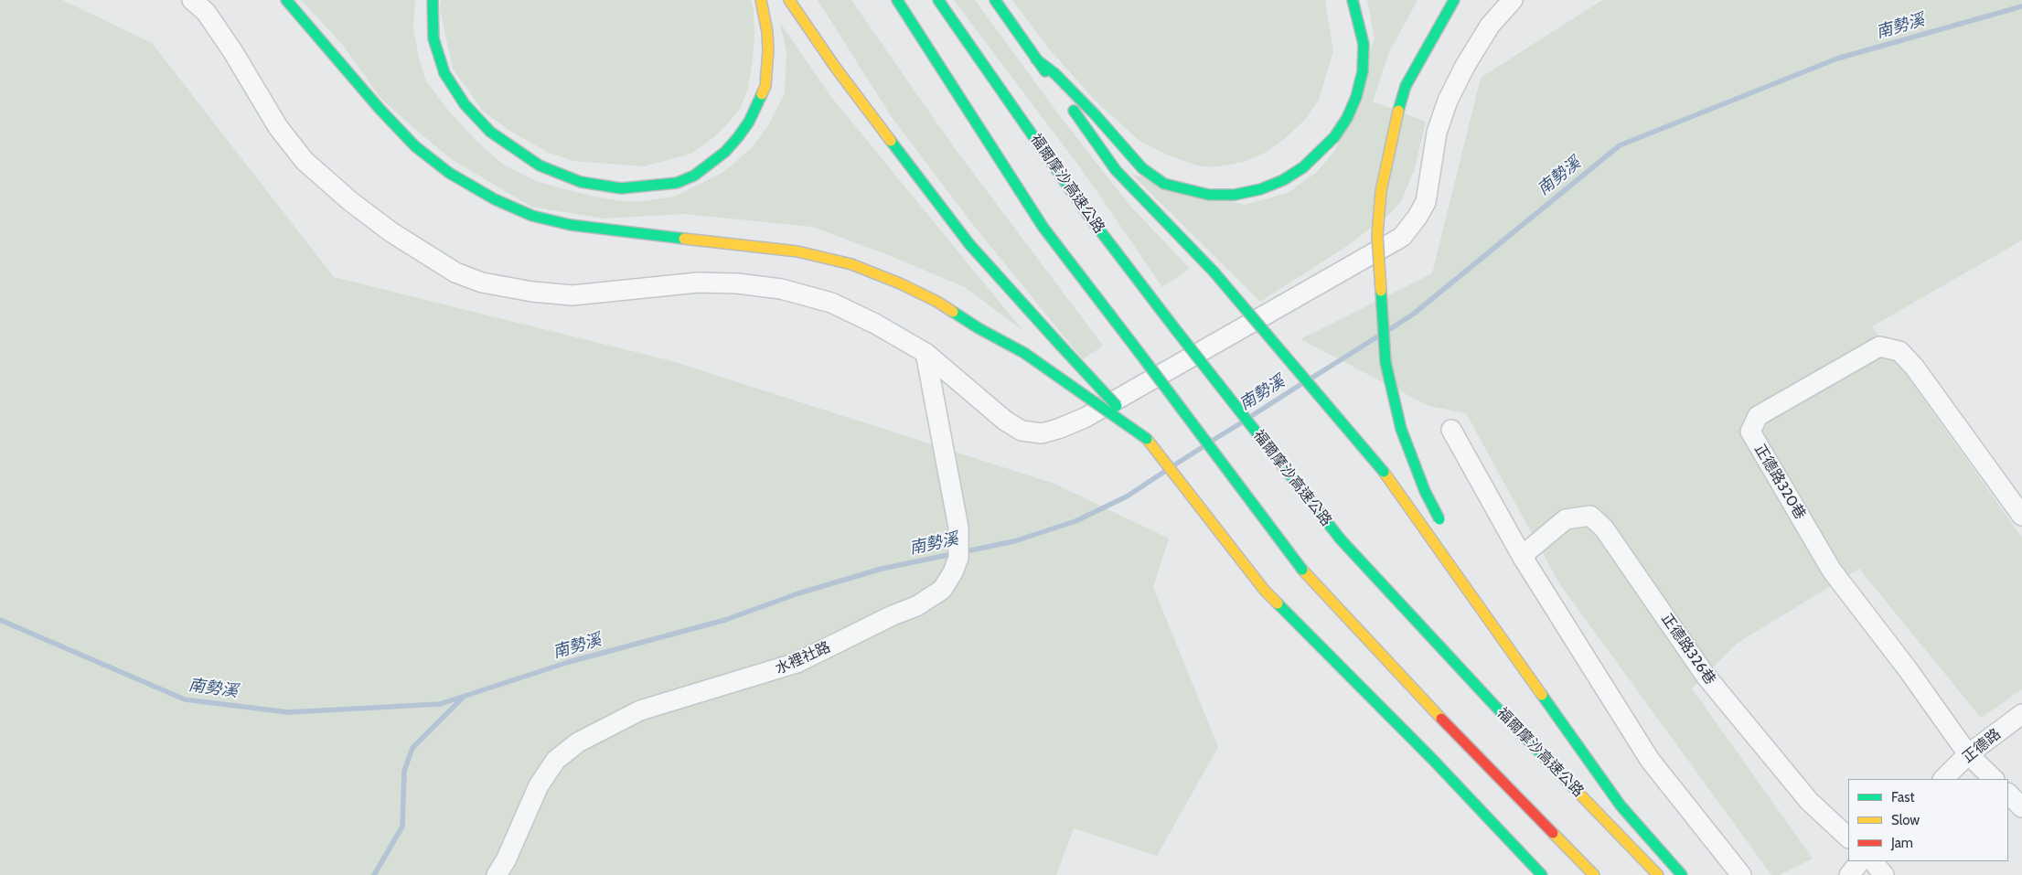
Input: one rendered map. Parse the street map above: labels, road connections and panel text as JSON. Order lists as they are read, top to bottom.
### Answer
{
  "streets": {
    "highway": ["福爾摩沙高速公路"],
    "street": [
      "正德路320巷",
      "正德路326巷",
      "水裡社路",
      "正德路"
    ]
  },
  "crossings": [
    ["正德路320巷", "正德路"]
  ],
  "water": ["南勢溪"],
  "legend": ["Fast", "Slow", "Jam"]
}
